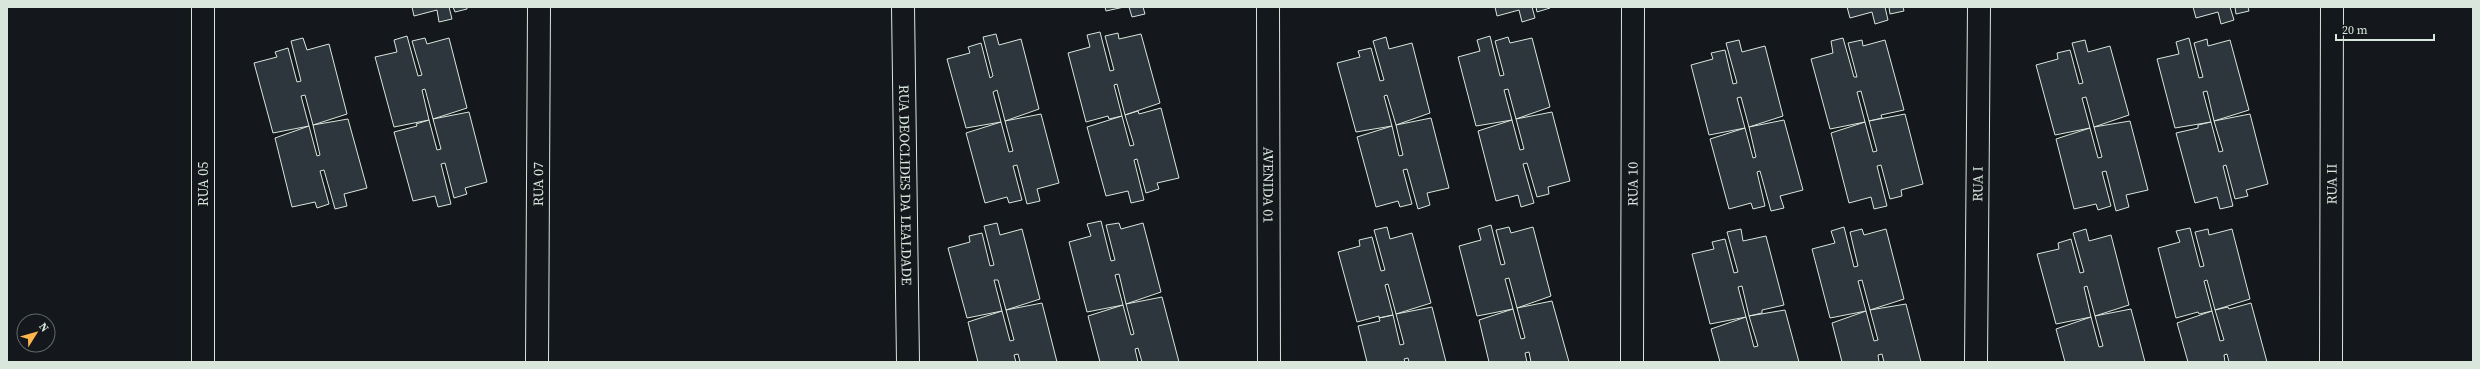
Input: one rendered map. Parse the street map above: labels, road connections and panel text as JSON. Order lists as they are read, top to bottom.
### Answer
{
  "streets": {
    "street": [
      "RUA 05",
      "RUA 07",
      "AVENIDA 01",
      "RUA 10",
      "RUA I",
      "RUA II",
      "RUA DEOCLIDES DA LEALDADE"
    ]
  },
  "scale_bar": "20 m",
  "north": "top right"
}
